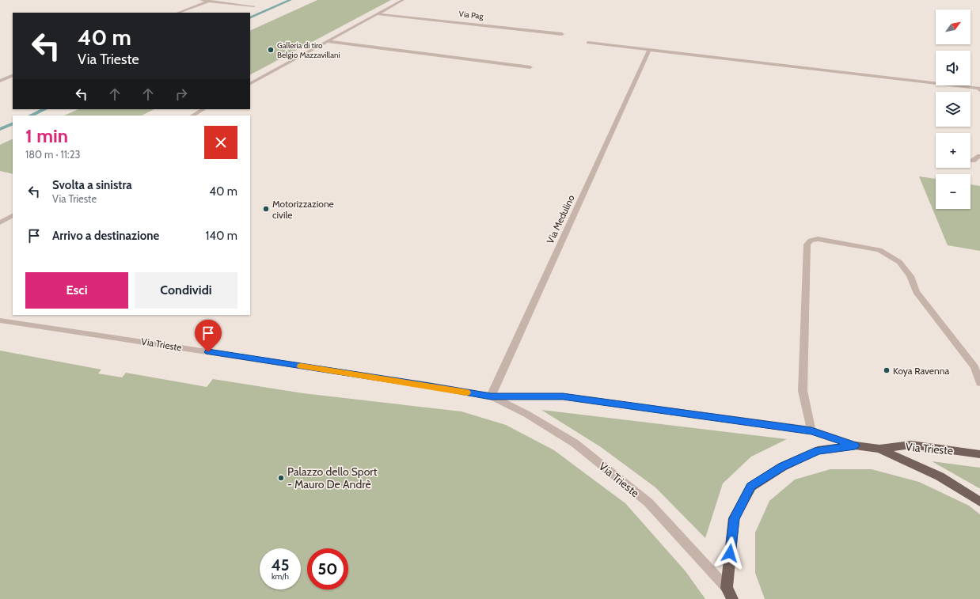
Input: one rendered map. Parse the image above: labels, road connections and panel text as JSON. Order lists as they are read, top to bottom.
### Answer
{
  "streets": {
    "main road": ["Via Trieste"],
    "street": ["Via Pag", "Via Medulino"]
  },
  "crossings": [
    ["Via Medulino", "Via Trieste"]
  ],
  "places": [
    "Galleria di tiro Belgio Mazzavillani",
    "Motorizzazione civile",
    "Koya Ravenna",
    "Palazzo dello Sport - Mauro De Andrè"
  ],
  "north": "top right",
  "page": {
    "map_buttons": ["+", "−"],
    "turn": ["40 m", "Via Trieste"],
    "heading": ["1 min", "180 m · 11:23"],
    "list": [
      {
        "name": "Svolta a sinistra",
        "note": "Via Trieste",
        "value": "40 m"
      },
      {
        "name": "Arrivo a destinazione",
        "value": "140 m"
      }
    ],
    "buttons": ["Esci", "Condividi"],
    "speed": "45 km/h",
    "limit": "50"
  }
}
